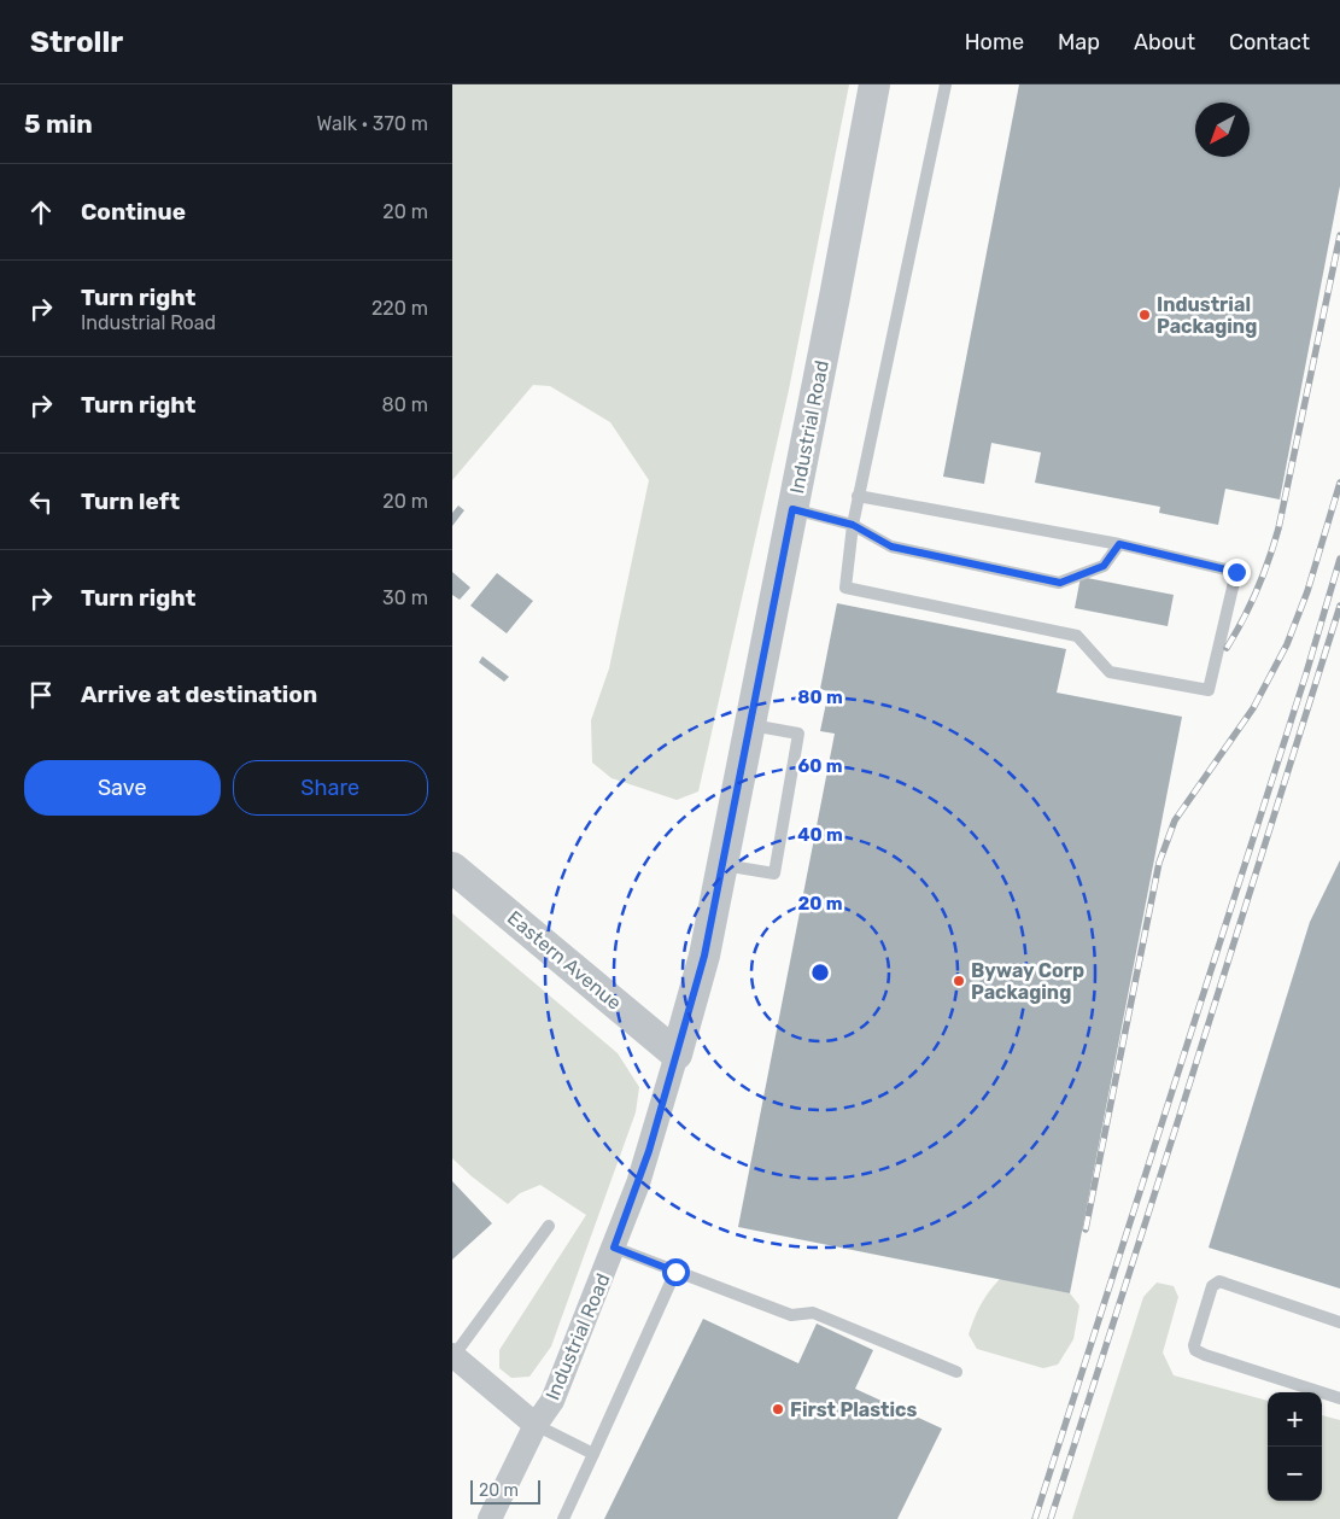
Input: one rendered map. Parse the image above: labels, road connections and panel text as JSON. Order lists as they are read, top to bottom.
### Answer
{
  "streets": {
    "street": ["Industrial Road", "Eastern Avenue"]
  },
  "crossings": [
    ["Industrial Road", "Eastern Avenue"]
  ],
  "places": ["Industrial Packaging", "Byway Corp Packaging", "First Plastics"],
  "scale_bar": "20 m",
  "north": "bottom left",
  "page": {
    "header": "Strollr",
    "nav": [
      "Home",
      "Map",
      "About",
      "Contact"
    ],
    "heading": ["5 min", "Walk · 370 m"],
    "list": [
      ["Continue", "20 m"],
      ["Turn right", "Industrial Road", "220 m"],
      ["Turn right", "80 m"],
      ["Turn left", "20 m"],
      ["Turn right", "30 m"],
      "Arrive at destination"
    ],
    "buttons": ["Save", "Share"],
    "map_buttons": ["+", "−"],
    "scale": "20 m"
  },
  "rings": [
    "80 m",
    "60 m",
    "40 m",
    "20 m"
  ]
}
